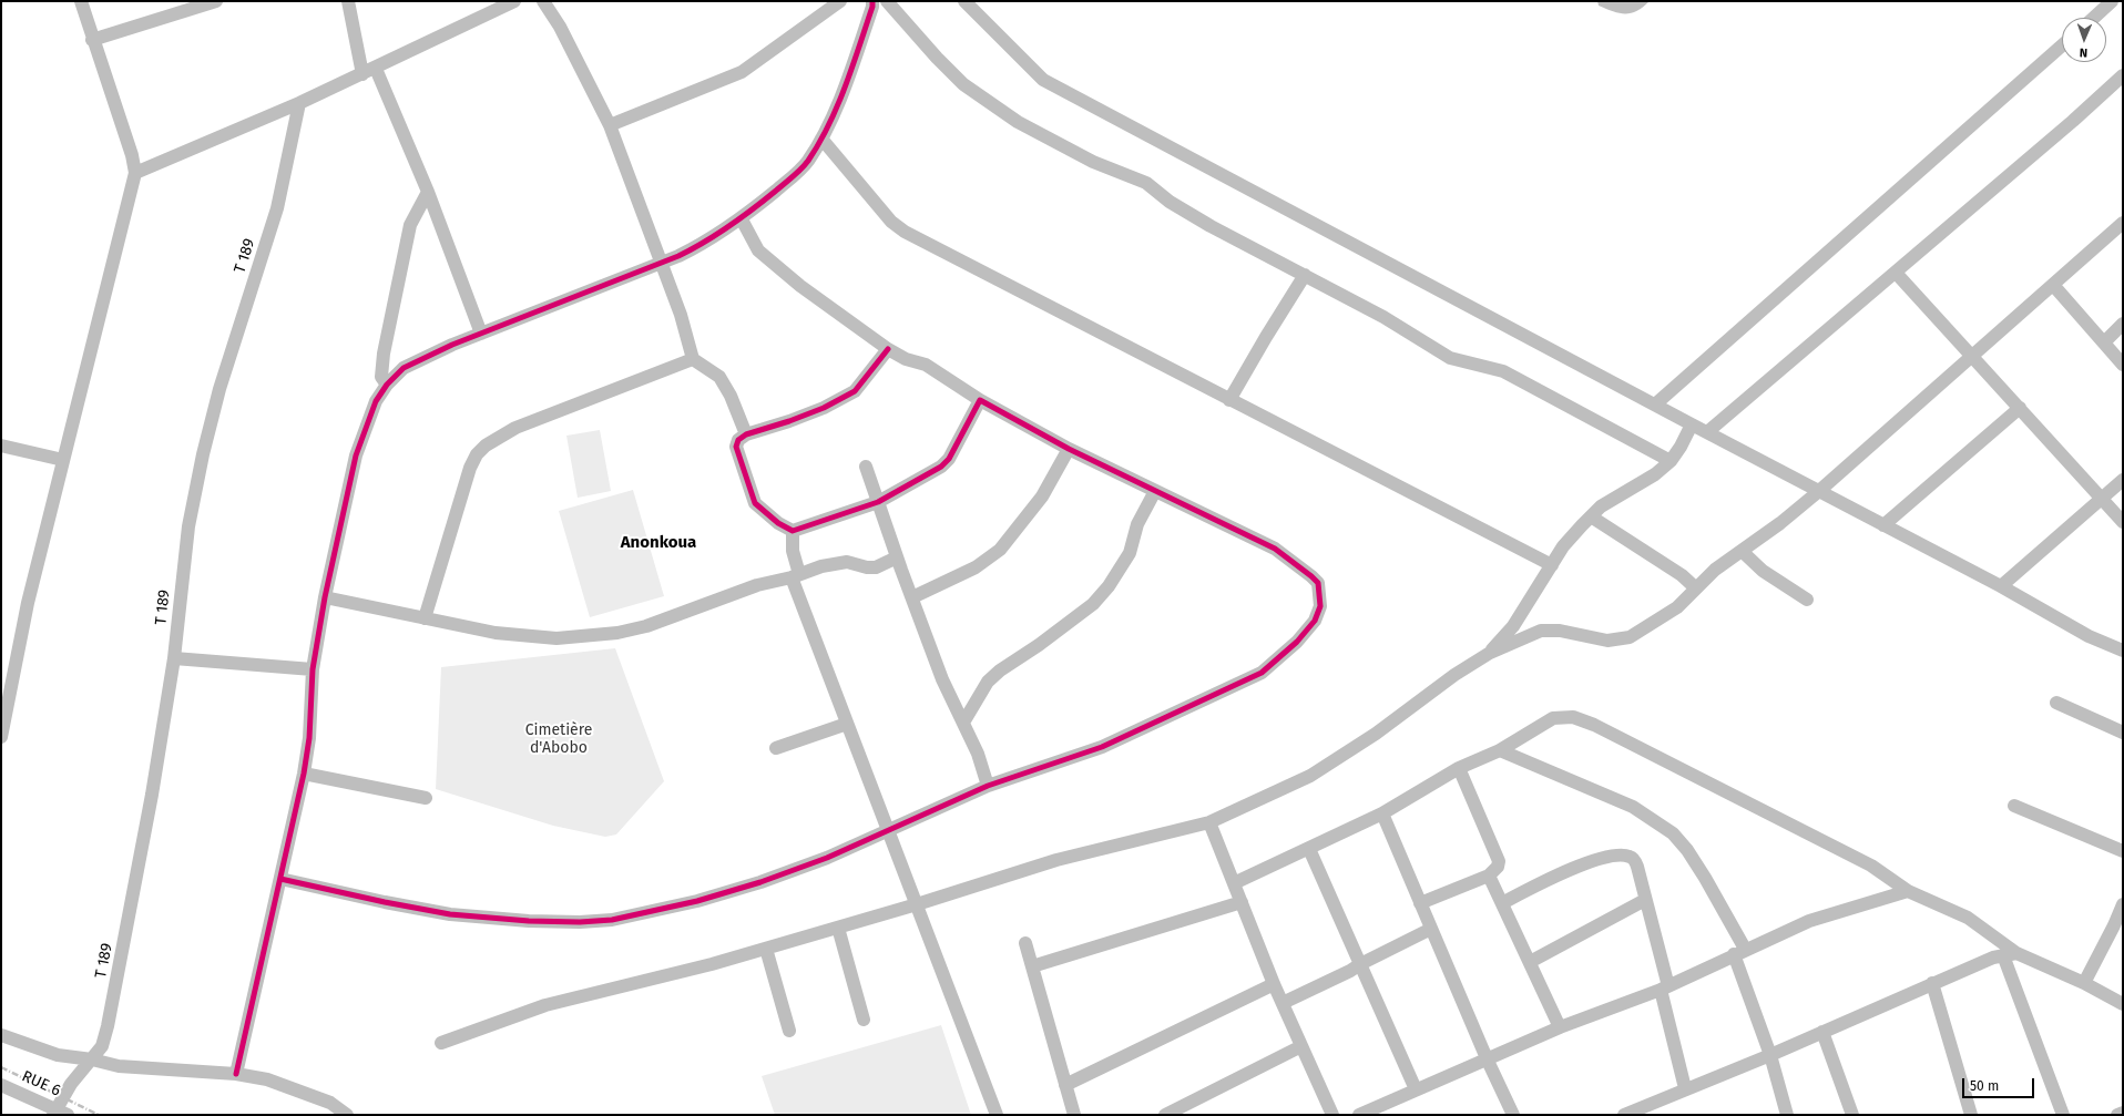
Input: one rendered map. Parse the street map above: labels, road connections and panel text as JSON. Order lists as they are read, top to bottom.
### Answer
{
  "streets": {
    "street": ["T 189", "RUE 6"]
  },
  "crossings": [
    ["T 189", "RUE 6"]
  ],
  "districts": ["Anonkoua"],
  "parks": ["Cimetière d'Abobo"],
  "scale_bar": "50 m",
  "north": "bottom"
}
